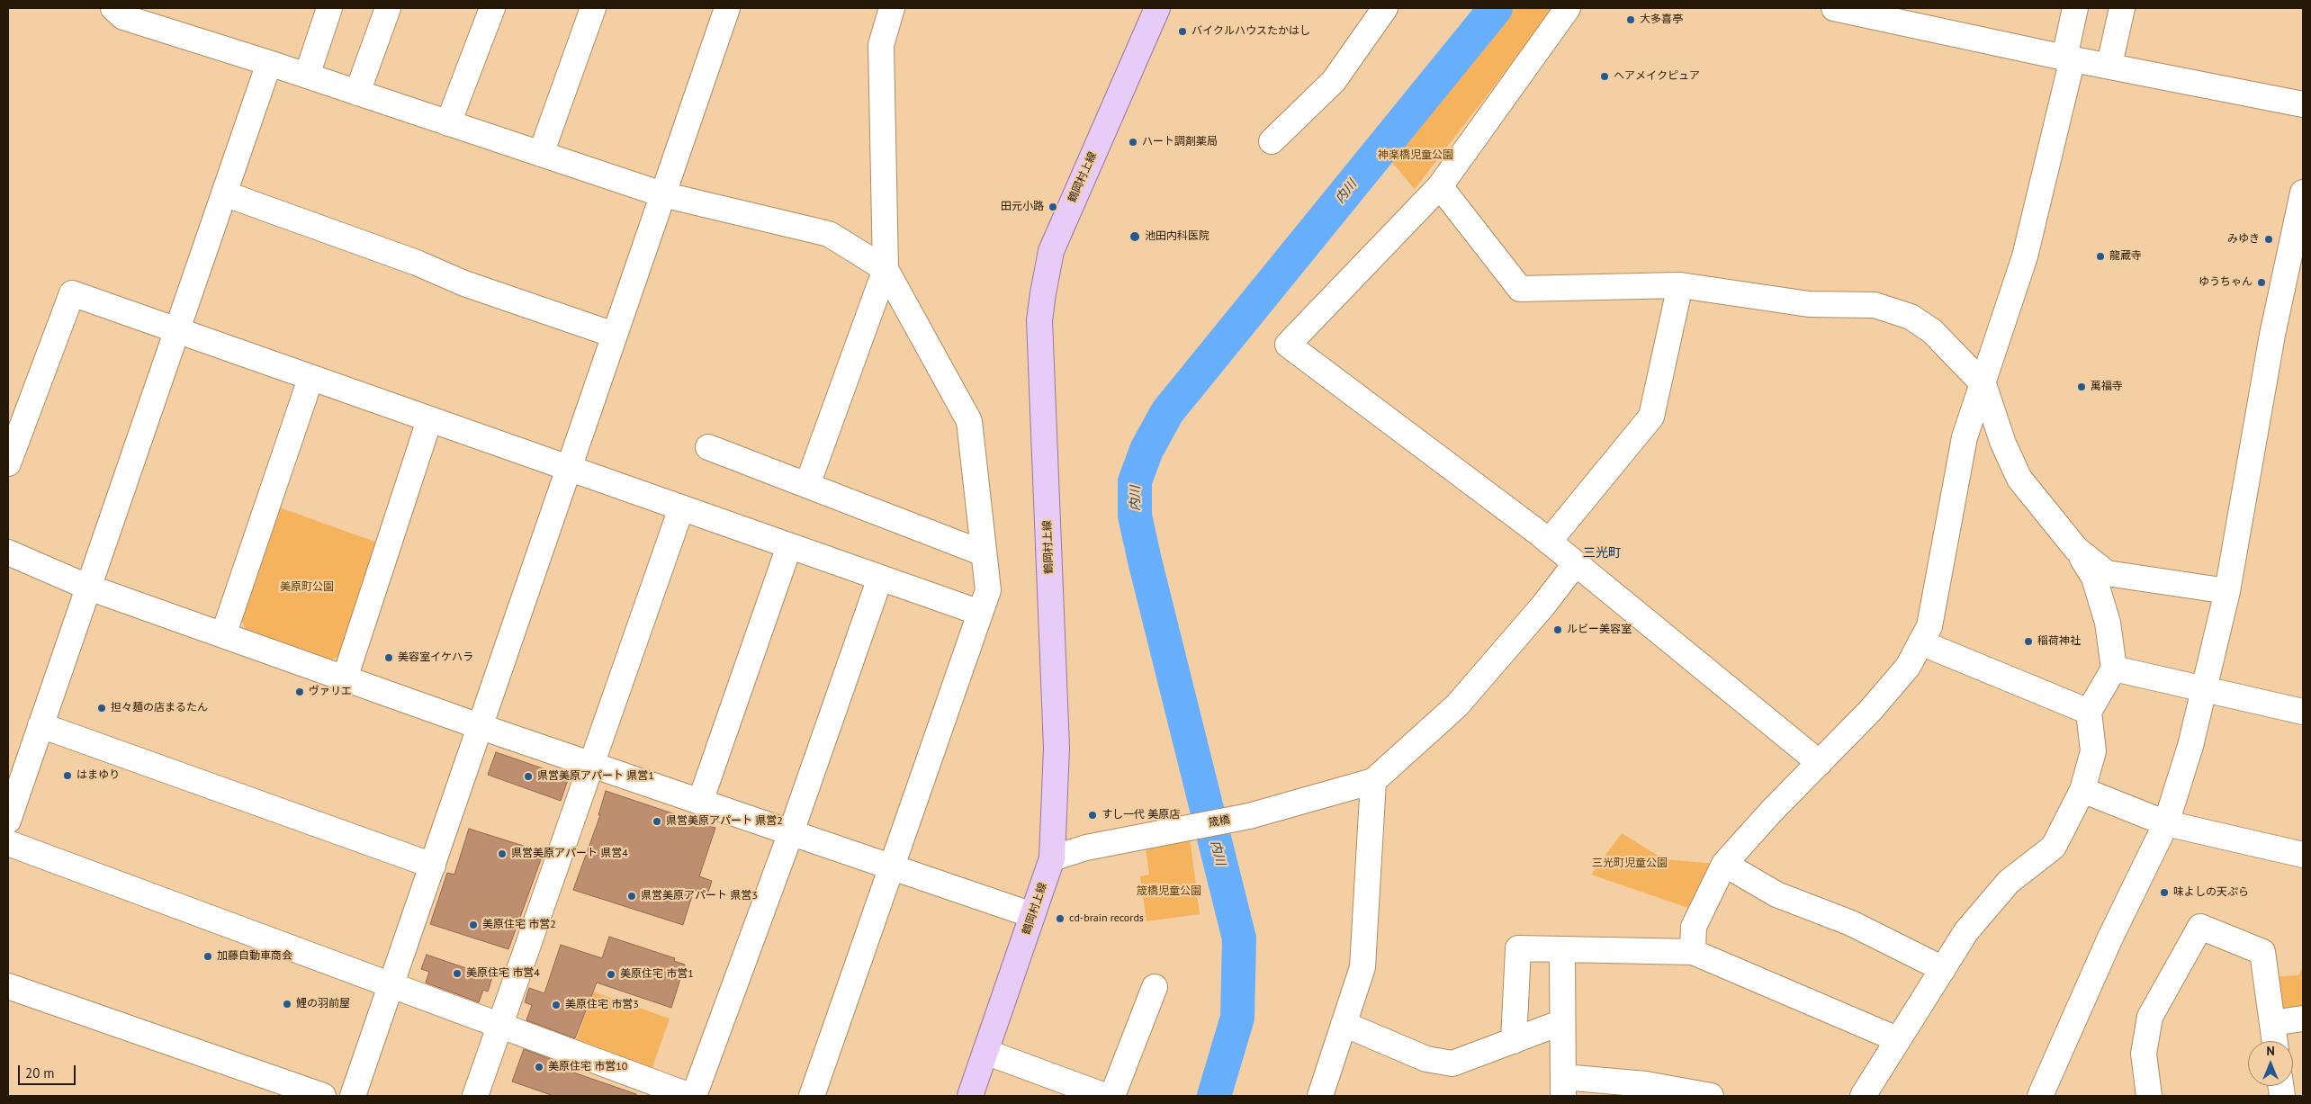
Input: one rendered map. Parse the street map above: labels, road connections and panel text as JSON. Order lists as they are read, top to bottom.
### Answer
{
  "streets": {
    "main road": ["鶴岡村上線"],
    "street": ["筬橋"]
  },
  "crossings": [
    ["鶴岡村上線", "筬橋"]
  ],
  "districts": ["三光町"],
  "water": ["内川"],
  "parks": [
    "神楽橋児童公園",
    "美原町公園",
    "三光町児童公園",
    "筬橋児童公園"
  ],
  "places": [
    "大多喜亭",
    "バイクルハウスたかはし",
    "ヘアメイクピュア",
    "ハート調剤薬局",
    "田元小路",
    "池田内科医院",
    "みゆき",
    "龍蔵寺",
    "ゆうちゃん",
    "萬福寺",
    "ルビー美容室",
    "稲荷神社",
    "美容室イケハラ",
    "ヴァリエ",
    "担々麺の店まるたん",
    "はまゆり",
    "県営美原アパート 県営1",
    "すし一代 美原店",
    "県営美原アパート 県営2",
    "県営美原アパート 県営4",
    "味よしの天ぷら",
    "県営美原アパート 県営3",
    "cd-brain records",
    "美原住宅 市営2",
    "加藤自動車商会",
    "美原住宅 市営4",
    "美原住宅 市営1",
    "鯉の羽前屋",
    "美原住宅 市営3",
    "美原住宅 市営10"
  ],
  "scale_bar": "20 m",
  "north": "top"
}
